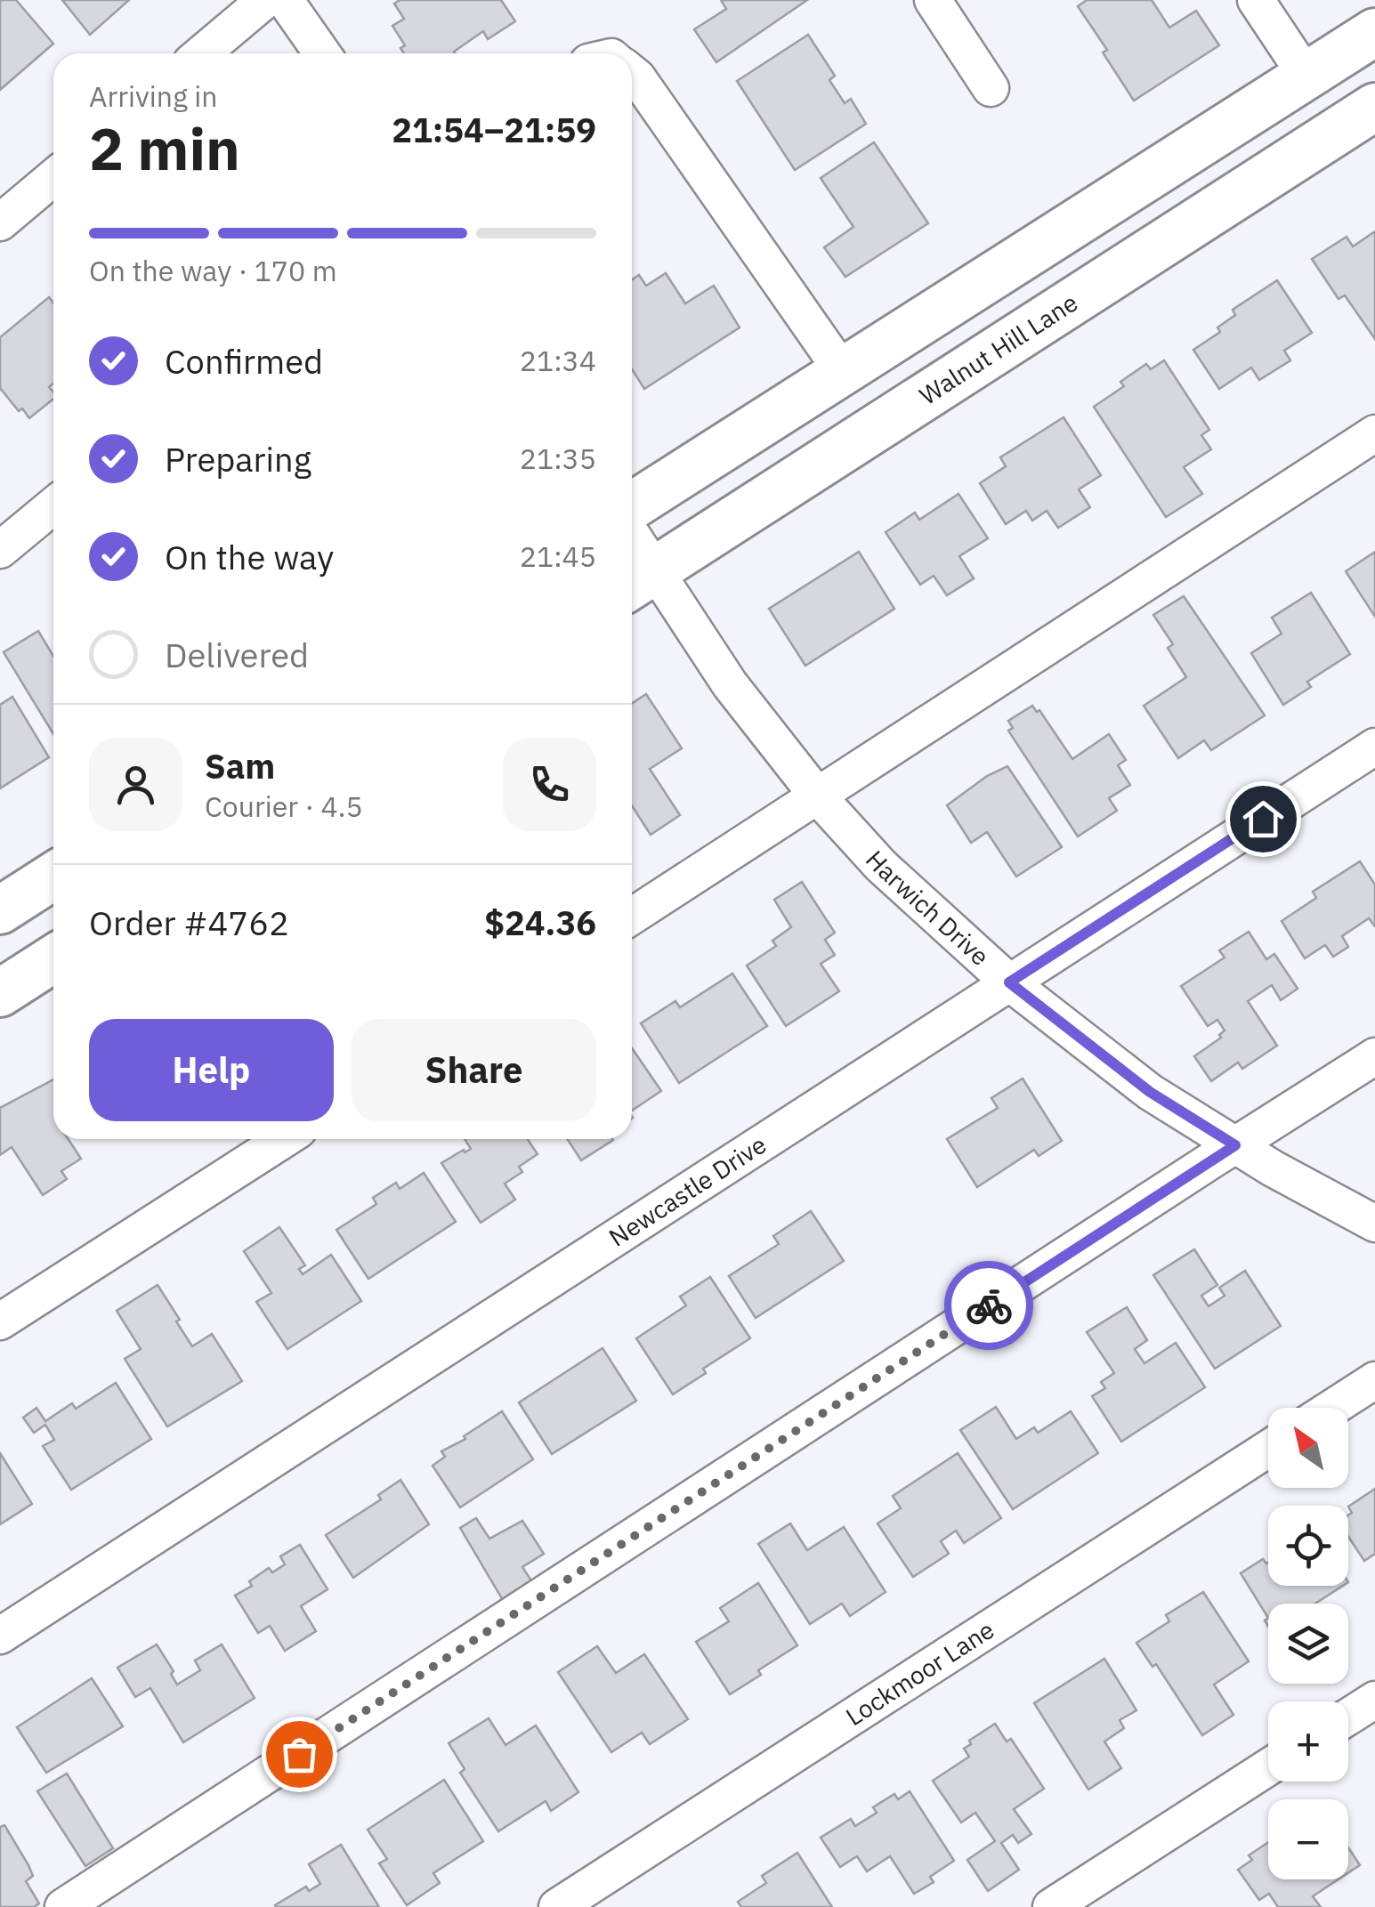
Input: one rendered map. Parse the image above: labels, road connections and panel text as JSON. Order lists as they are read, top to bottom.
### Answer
{
  "streets": {
    "main road": ["Walnut Hill Lane"],
    "street": ["Harwich Drive", "Newcastle Drive", "Lockmoor Lane"]
  },
  "crossings": [
    ["Walnut Hill Lane", "Harwich Drive"],
    ["Harwich Drive", "Newcastle Drive"]
  ],
  "north": "top left",
  "page": {
    "heading": ["2 min", "Arriving in", "21:54–21:59"],
    "panel": [
      "Sam",
      "Courier · 4.5",
      "Order #4762",
      "$24.36"
    ],
    "bar": "On the way · 170 m",
    "list": [
      ["Confirmed", "21:34"],
      ["Preparing", "21:35"],
      ["On the way", "21:45"],
      "Delivered"
    ],
    "buttons": ["Help", "Share"],
    "map_buttons": ["+", "−"]
  }
}
